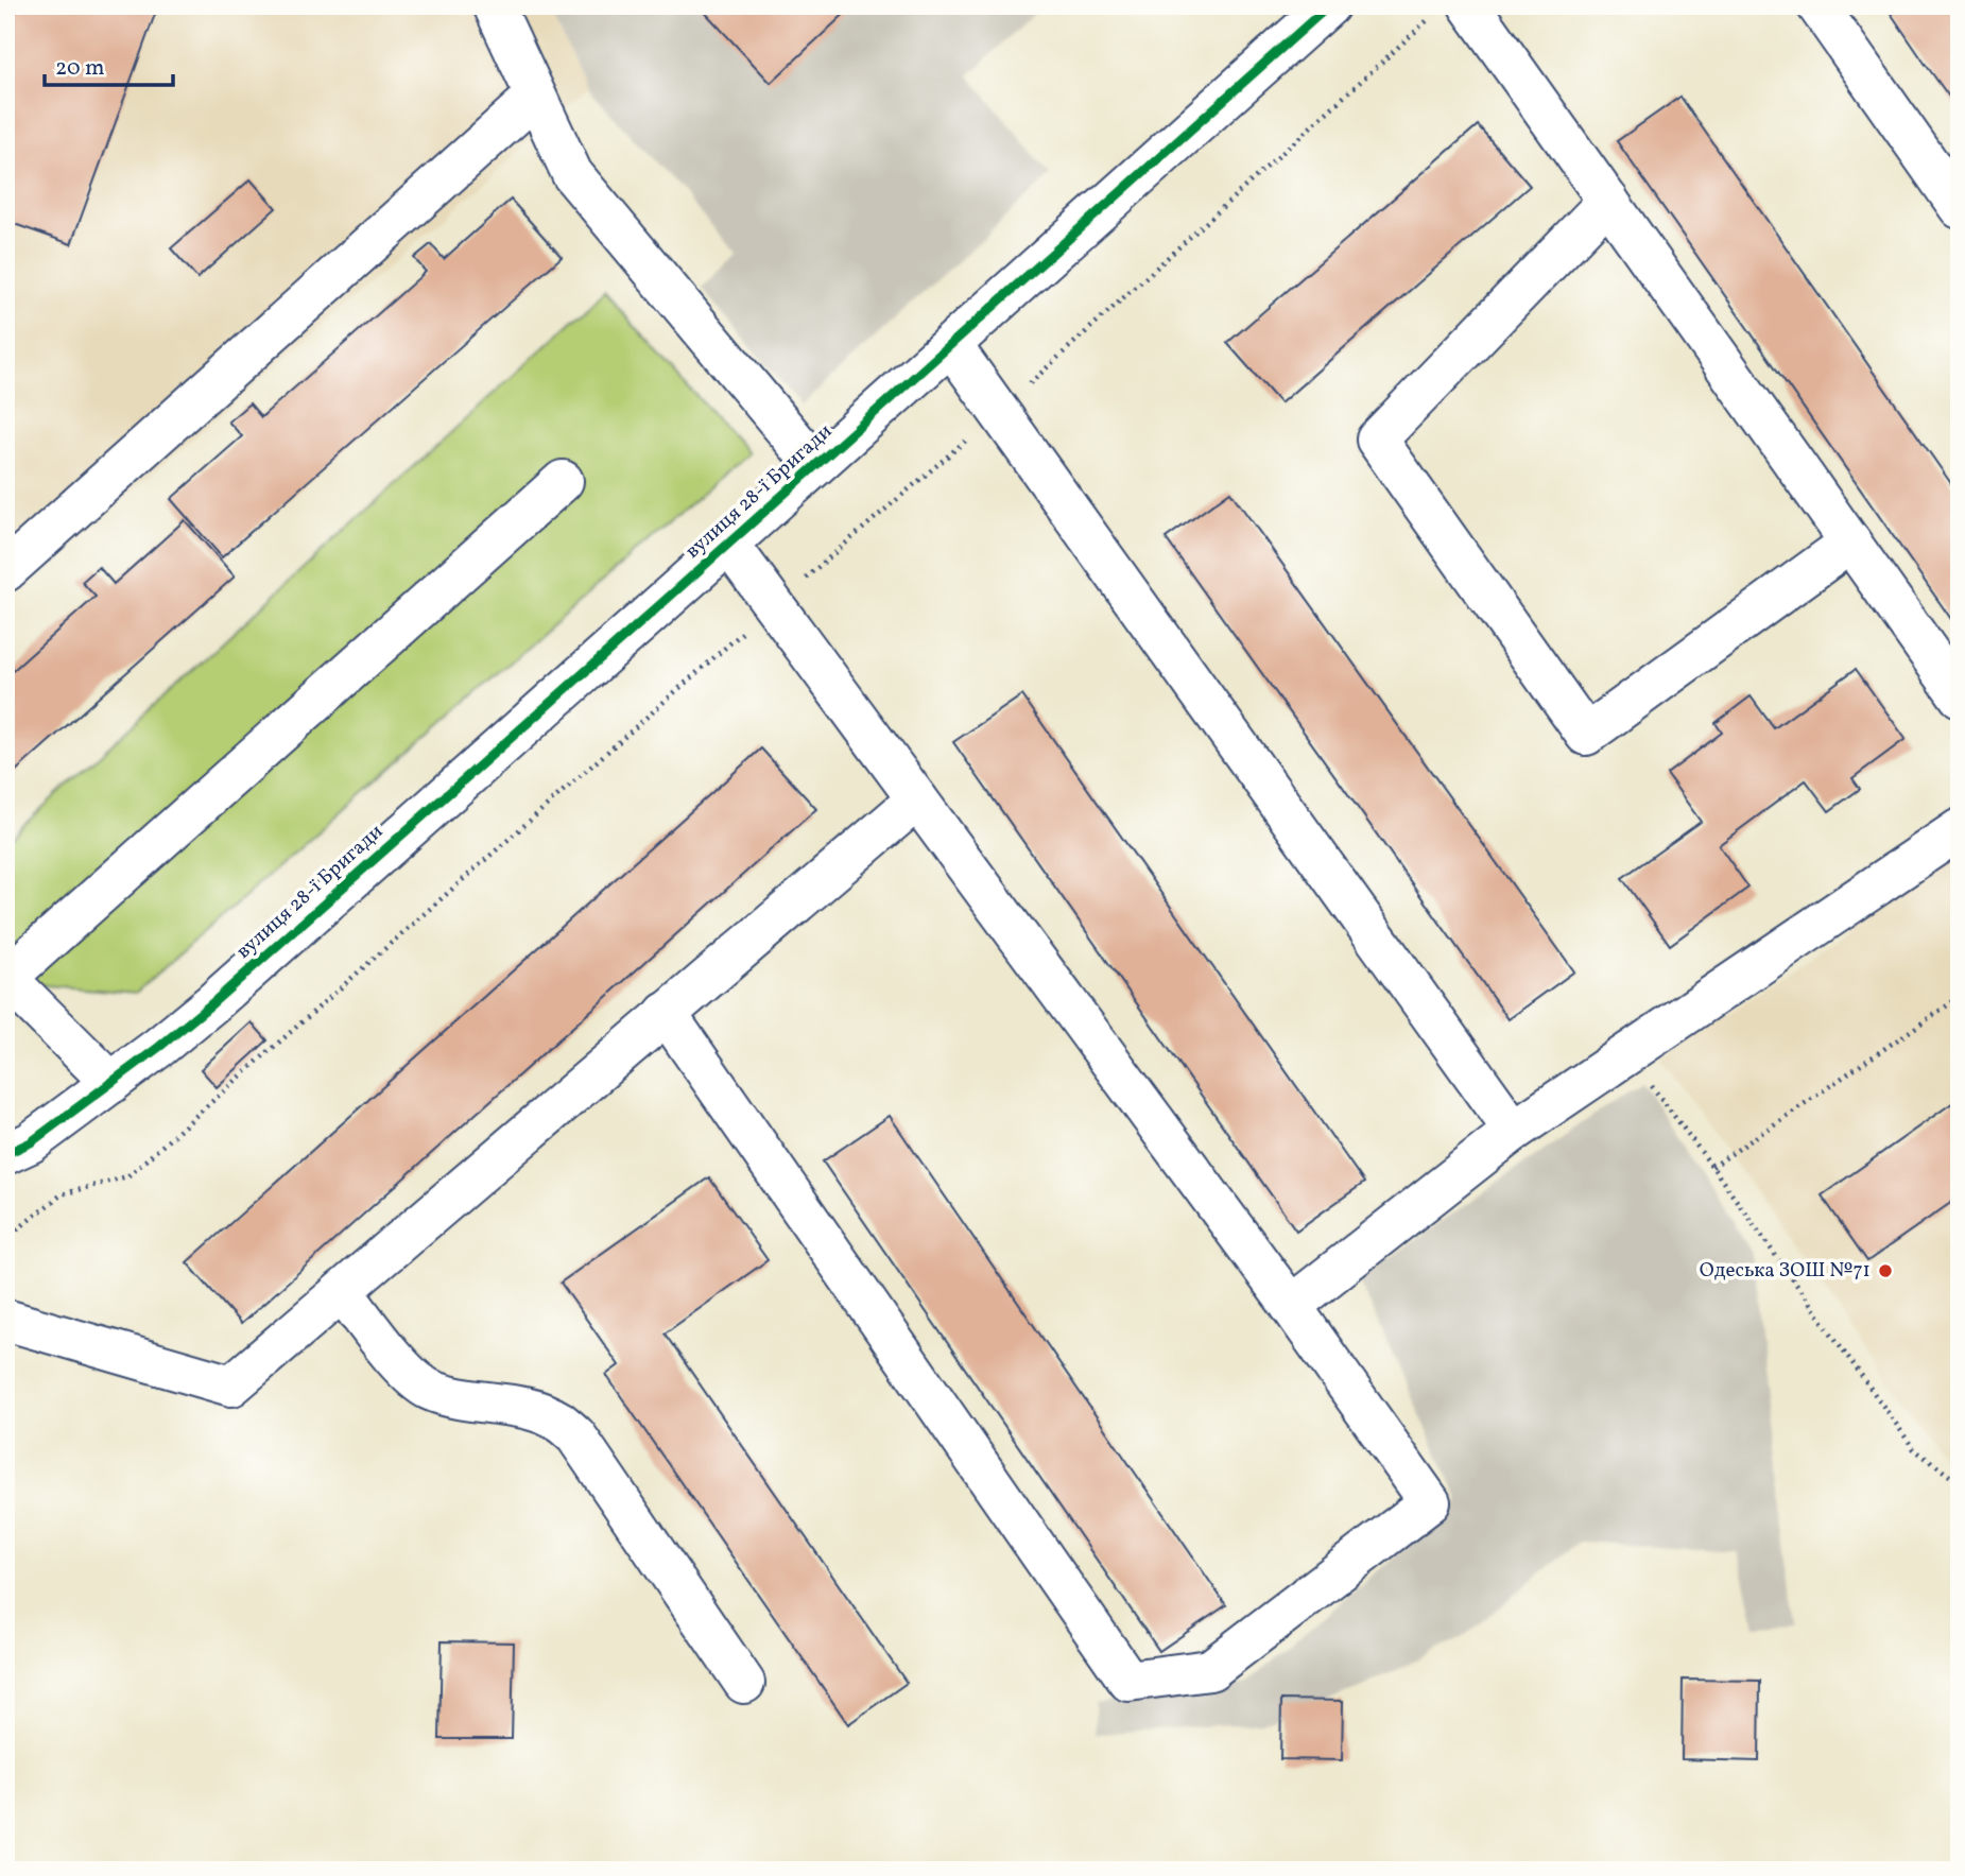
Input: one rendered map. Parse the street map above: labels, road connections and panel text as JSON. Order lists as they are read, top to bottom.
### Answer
{
  "streets": {
    "street": ["вулиця 28-ї Бригади"]
  },
  "places": ["Одеська ЗОШ №71"],
  "scale_bar": "20 m"
}
